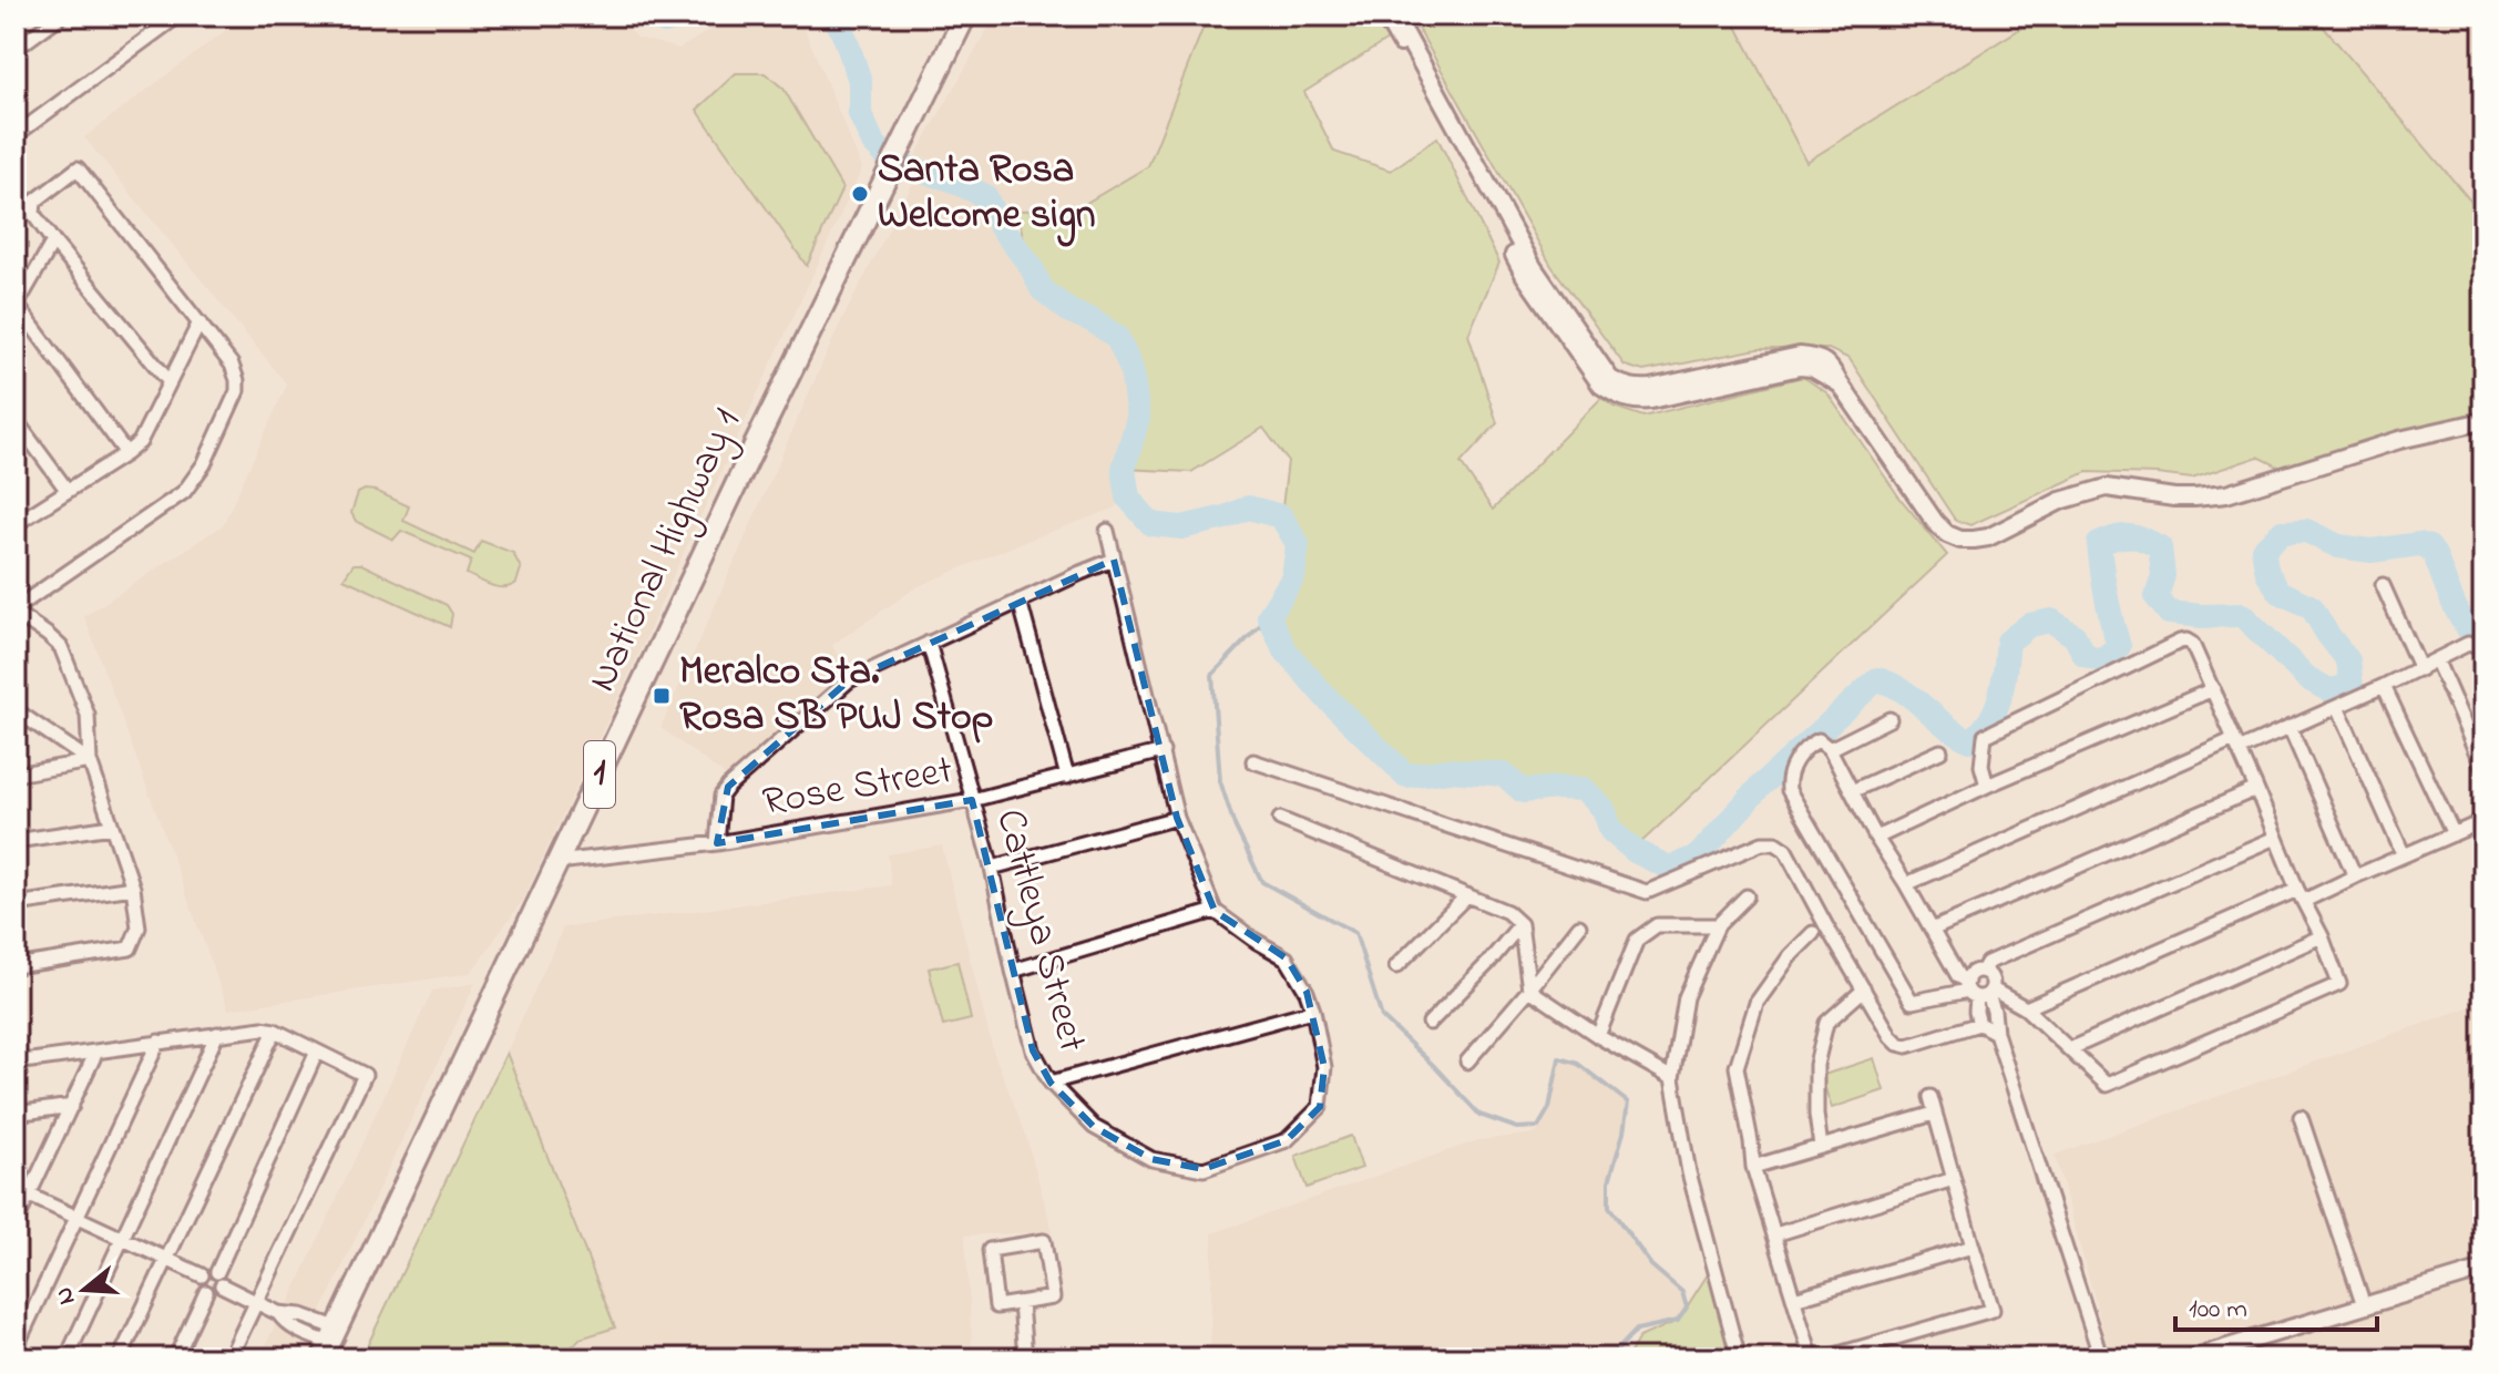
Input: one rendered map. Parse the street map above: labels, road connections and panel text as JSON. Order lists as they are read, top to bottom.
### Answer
{
  "streets": {
    "highway": ["National Highway 1", "1"],
    "street": ["Rose Street", "Cattleya Street"]
  },
  "crossings": [
    ["National Highway 1", "Rose Street"],
    ["Rose Street", "Cattleya Street"]
  ],
  "places": {
    "other": ["Santa Rosa Welcome sign"],
    "transit": ["Meralco Sta. Rosa SB PUJ Stop"]
  },
  "scale_bar": "100 m",
  "north": "left"
}
